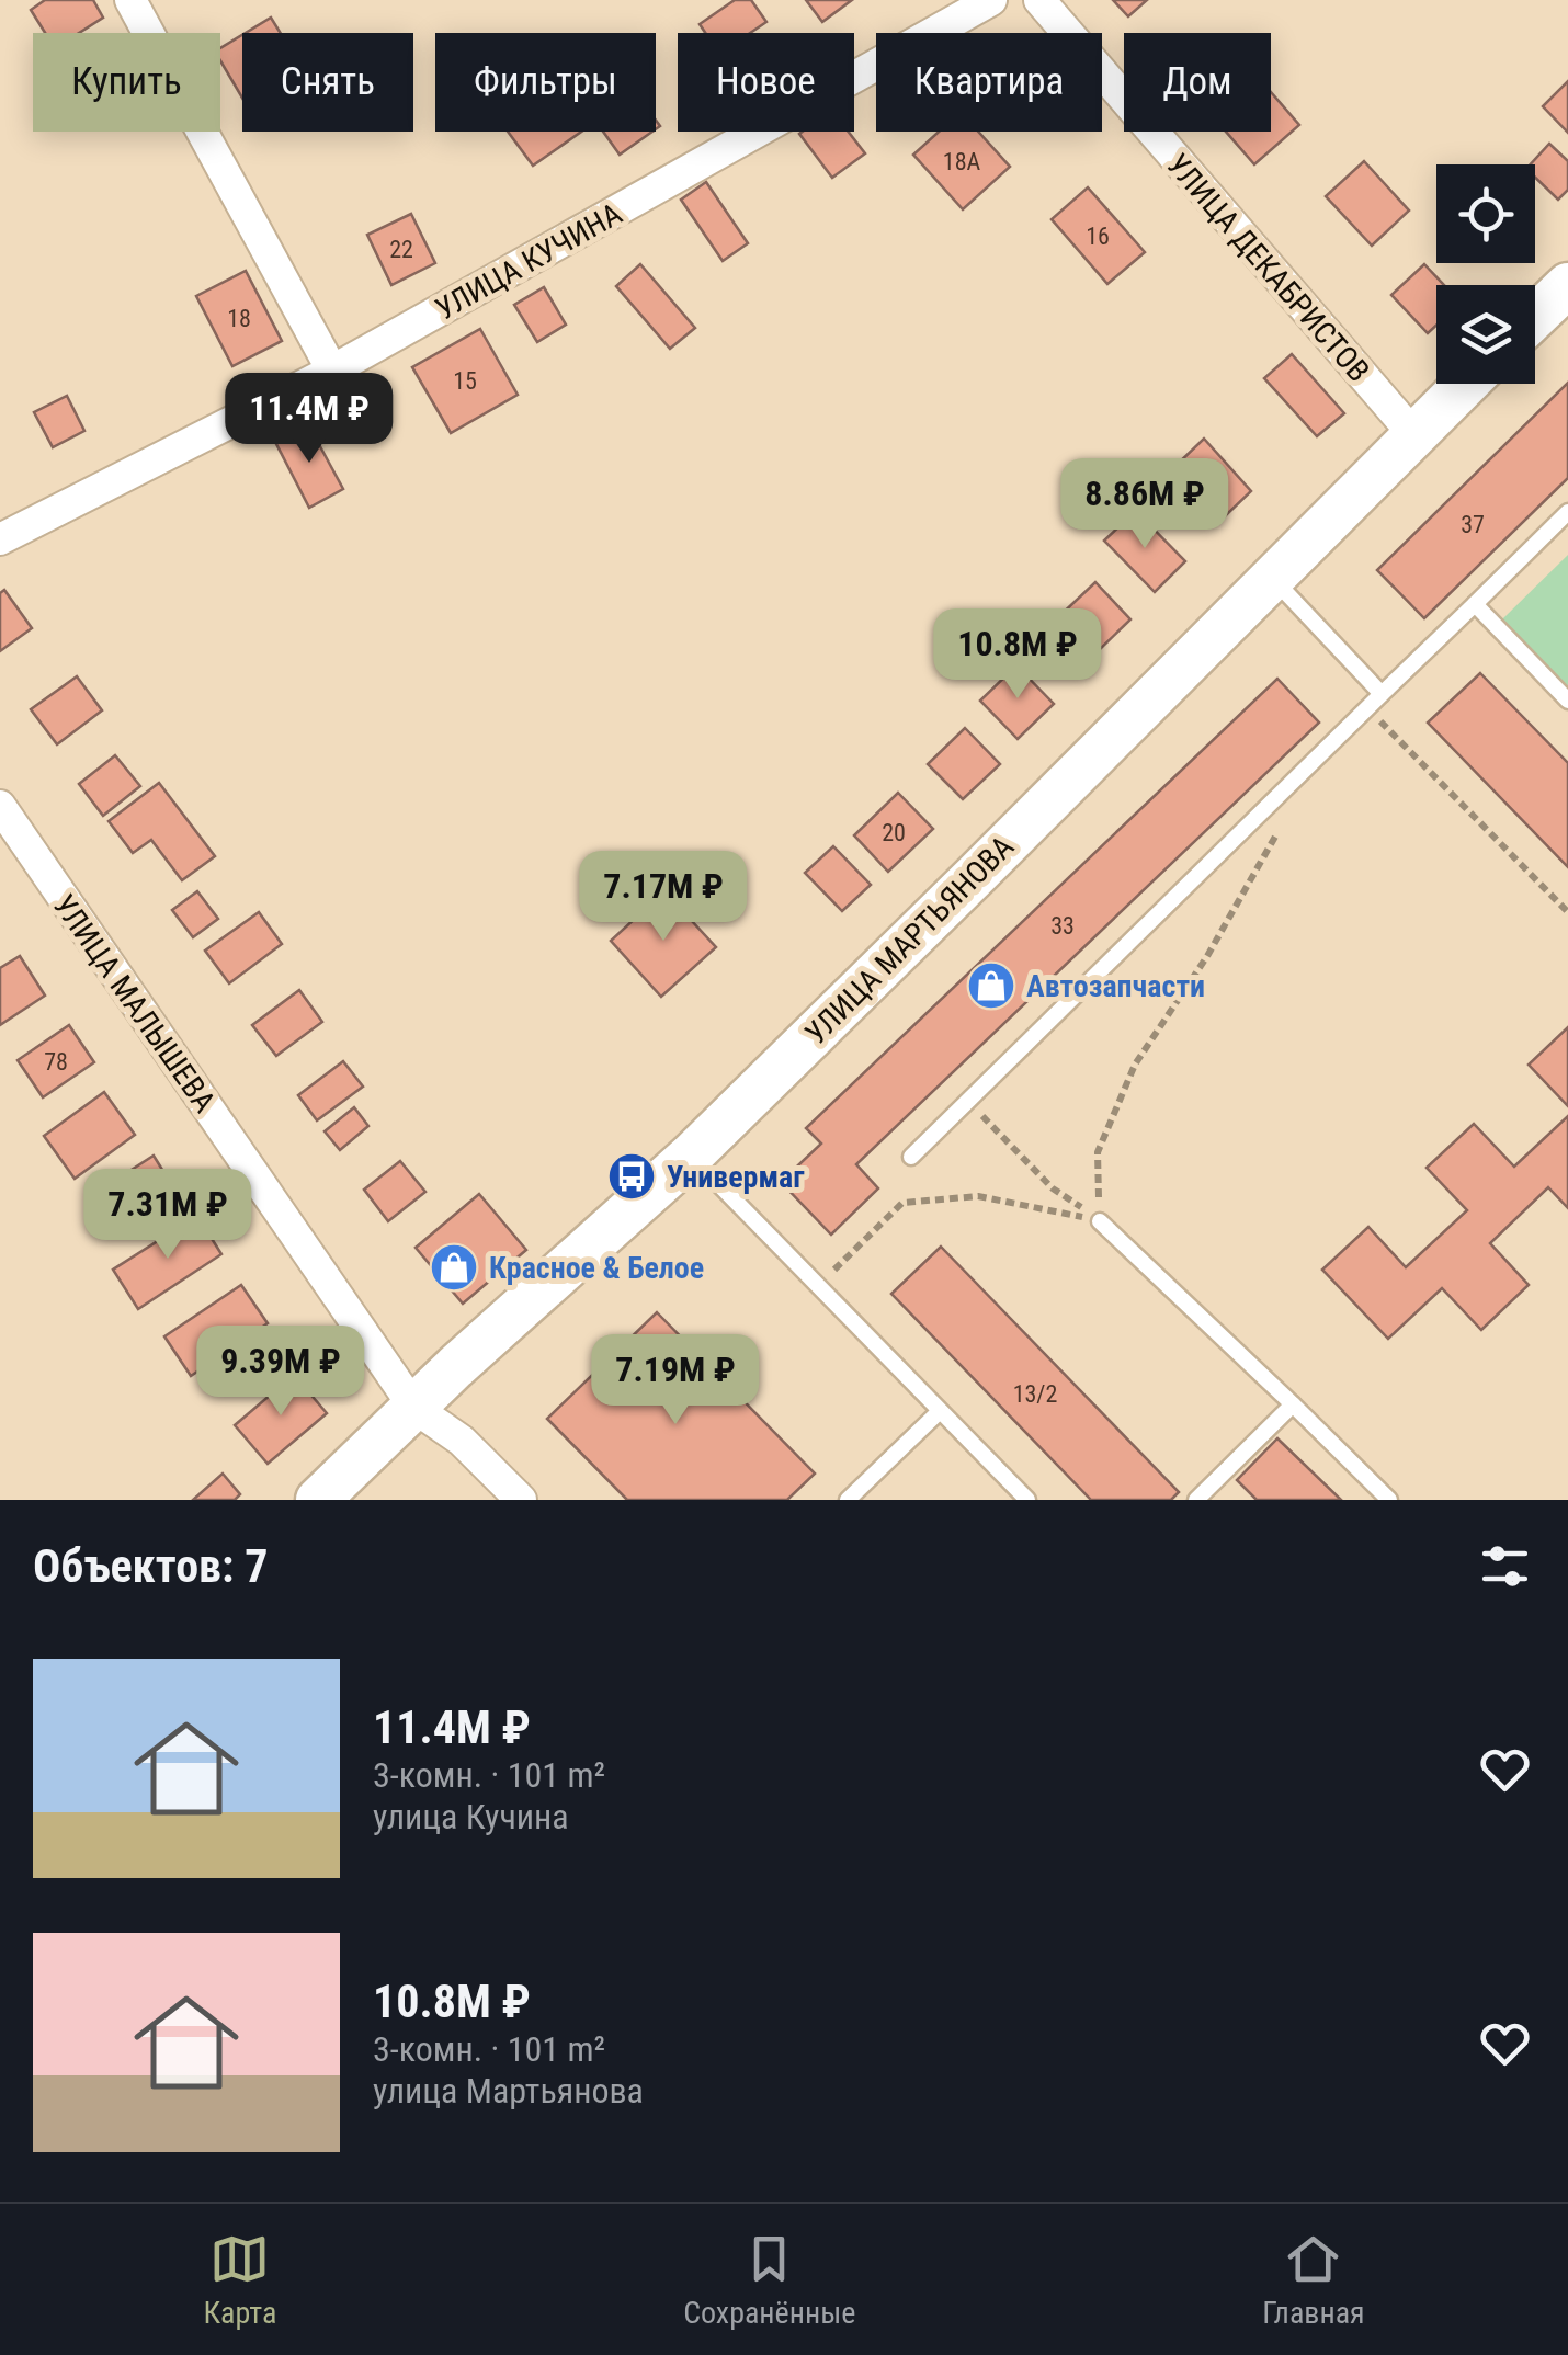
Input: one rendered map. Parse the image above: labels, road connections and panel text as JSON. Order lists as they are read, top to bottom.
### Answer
{
  "streets": {
    "main road": ["УЛИЦА МАРТЬЯНОВА"],
    "street": ["УЛИЦА КУЧИНА", "УЛИЦА ДЕКАБРИСТОВ", "УЛИЦА МАЛЫШЕВА"]
  },
  "crossings": [
    ["УЛИЦА ДЕКАБРИСТОВ", "УЛИЦА МАРТЬЯНОВА"],
    ["УЛИЦА МАРТЬЯНОВА", "УЛИЦА МАЛЫШЕВА"]
  ],
  "places": {
    "shop": ["Автозапчасти", "Красное & Белое"],
    "bus stop": ["Универмаг"]
  },
  "house_numbers": [
    "18А",
    "16",
    "22",
    "18",
    "15",
    "37",
    "20",
    "33",
    "78",
    "13/2"
  ],
  "page": {
    "chip": [
      "Купить",
      "Снять",
      "Фильтры",
      "Новое",
      "Квартира",
      "Дом"
    ],
    "price": [
      "11.4M ₽",
      "8.86M ₽",
      "10.8M ₽",
      "7.17M ₽",
      "7.31M ₽",
      "9.39M ₽",
      "7.19M ₽"
    ],
    "heading": "Объектов: 7",
    "list": [
      {
        "name": "11.4M ₽",
        "note": "3-комн. · 101 m² · улица Кучина"
      },
      {
        "name": "10.8M ₽",
        "note": "3-комн. · 101 m² · улица Мартьянова"
      }
    ],
    "tabs": ["Карта", "Сохранённые", "Главная"]
  }
}
